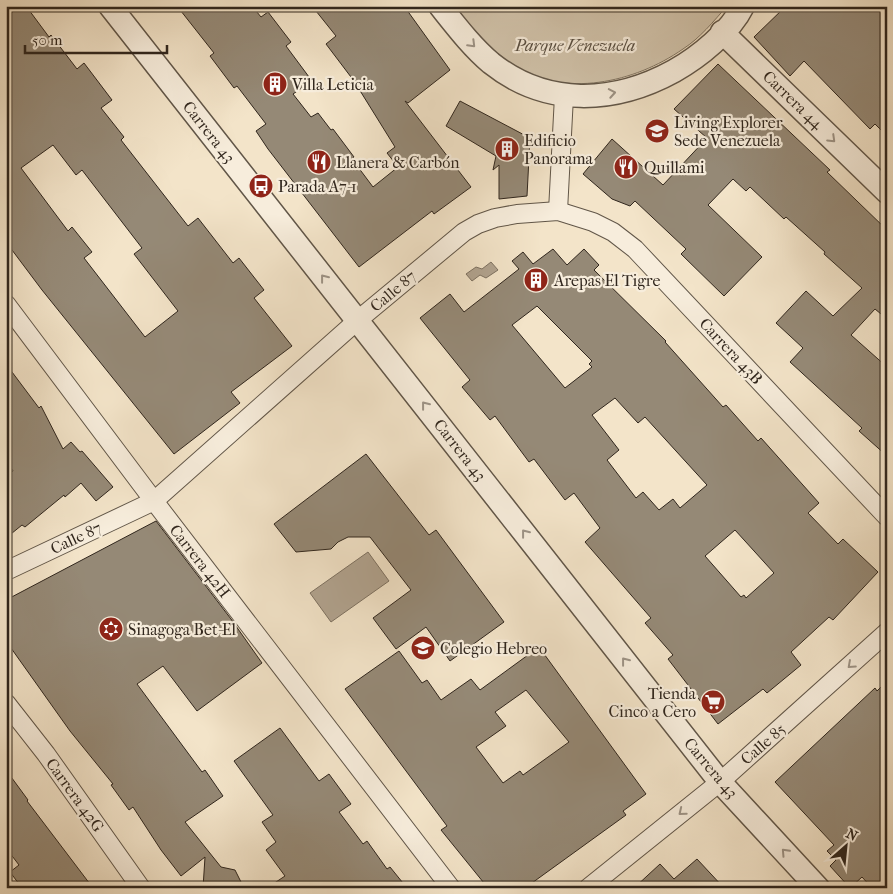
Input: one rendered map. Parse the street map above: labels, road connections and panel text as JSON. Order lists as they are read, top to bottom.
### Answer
{
  "streets": {
    "street": [
      "Carrera 44",
      "Carrera 43",
      "Calle 87",
      "Carrera 43B",
      "Carrera 42H",
      "Calle 85",
      "Carrera 42G"
    ]
  },
  "crossings": [
    ["Carrera 43", "Calle 87"],
    ["Carrera 43", "Calle 85"],
    ["Calle 87", "Carrera 43B"],
    ["Calle 87", "Carrera 42H"]
  ],
  "one_way": ["Carrera 44", "Carrera 43", "Calle 85"],
  "parks": ["Parque Venezuela"],
  "places": {
    "building": ["Villa Leticia", "Edificio Panorama", "Arepas El Tigre"],
    "school or university": ["Living Explorer Sede Venezuela", "Colegio Hebreo"],
    "restaurant": ["Llanera & Carbón", "Quillami"],
    "bus stop": ["Parada A7-1"],
    "synagogue": ["Sinagoga Bet-El"],
    "supermarket": ["Tienda Cinco a Cero"]
  },
  "scale_bar": "50 m",
  "north": "top right"
}
